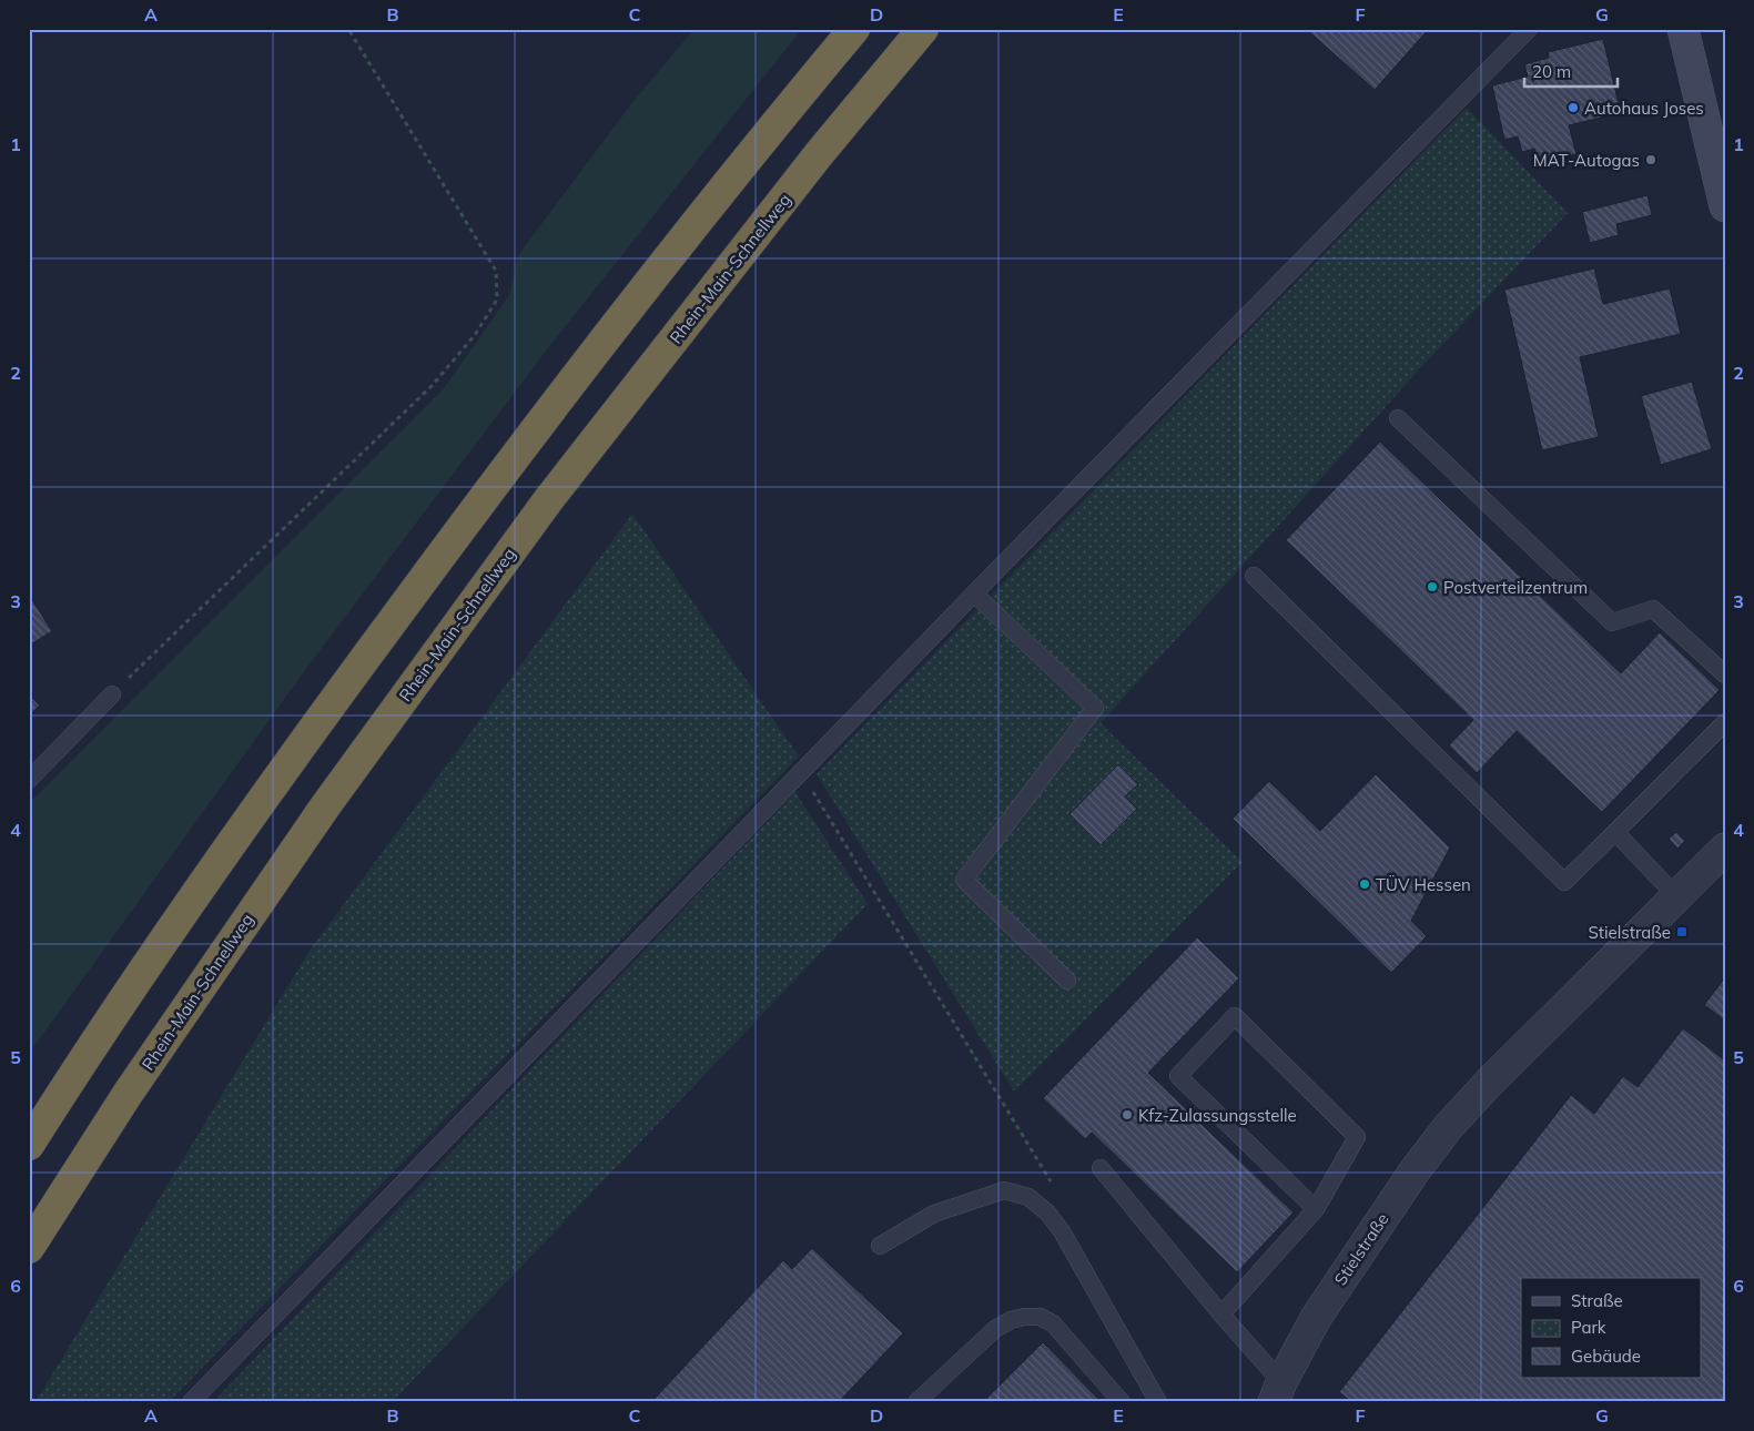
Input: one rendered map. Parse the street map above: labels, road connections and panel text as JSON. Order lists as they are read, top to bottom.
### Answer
{
  "streets": {
    "highway": ["Rhein-Main-Schnellweg"],
    "street": ["Stielstraße"]
  },
  "places": {
    "other": [
      "Autohaus Joses",
      "MAT-Autogas",
      "Postverteilzentrum",
      "TÜV Hessen",
      "Kfz-Zulassungsstelle"
    ],
    "transit": ["Stielstraße"]
  },
  "legend": ["Straße", "Park", "Gebäude"],
  "scale_bar": "20 m",
  "grid": {
    "columns": [
      "A",
      "B",
      "C",
      "D",
      "E",
      "F",
      "G"
    ],
    "rows": [
      "1",
      "2",
      "3",
      "4",
      "5",
      "6"
    ]
  }
}
